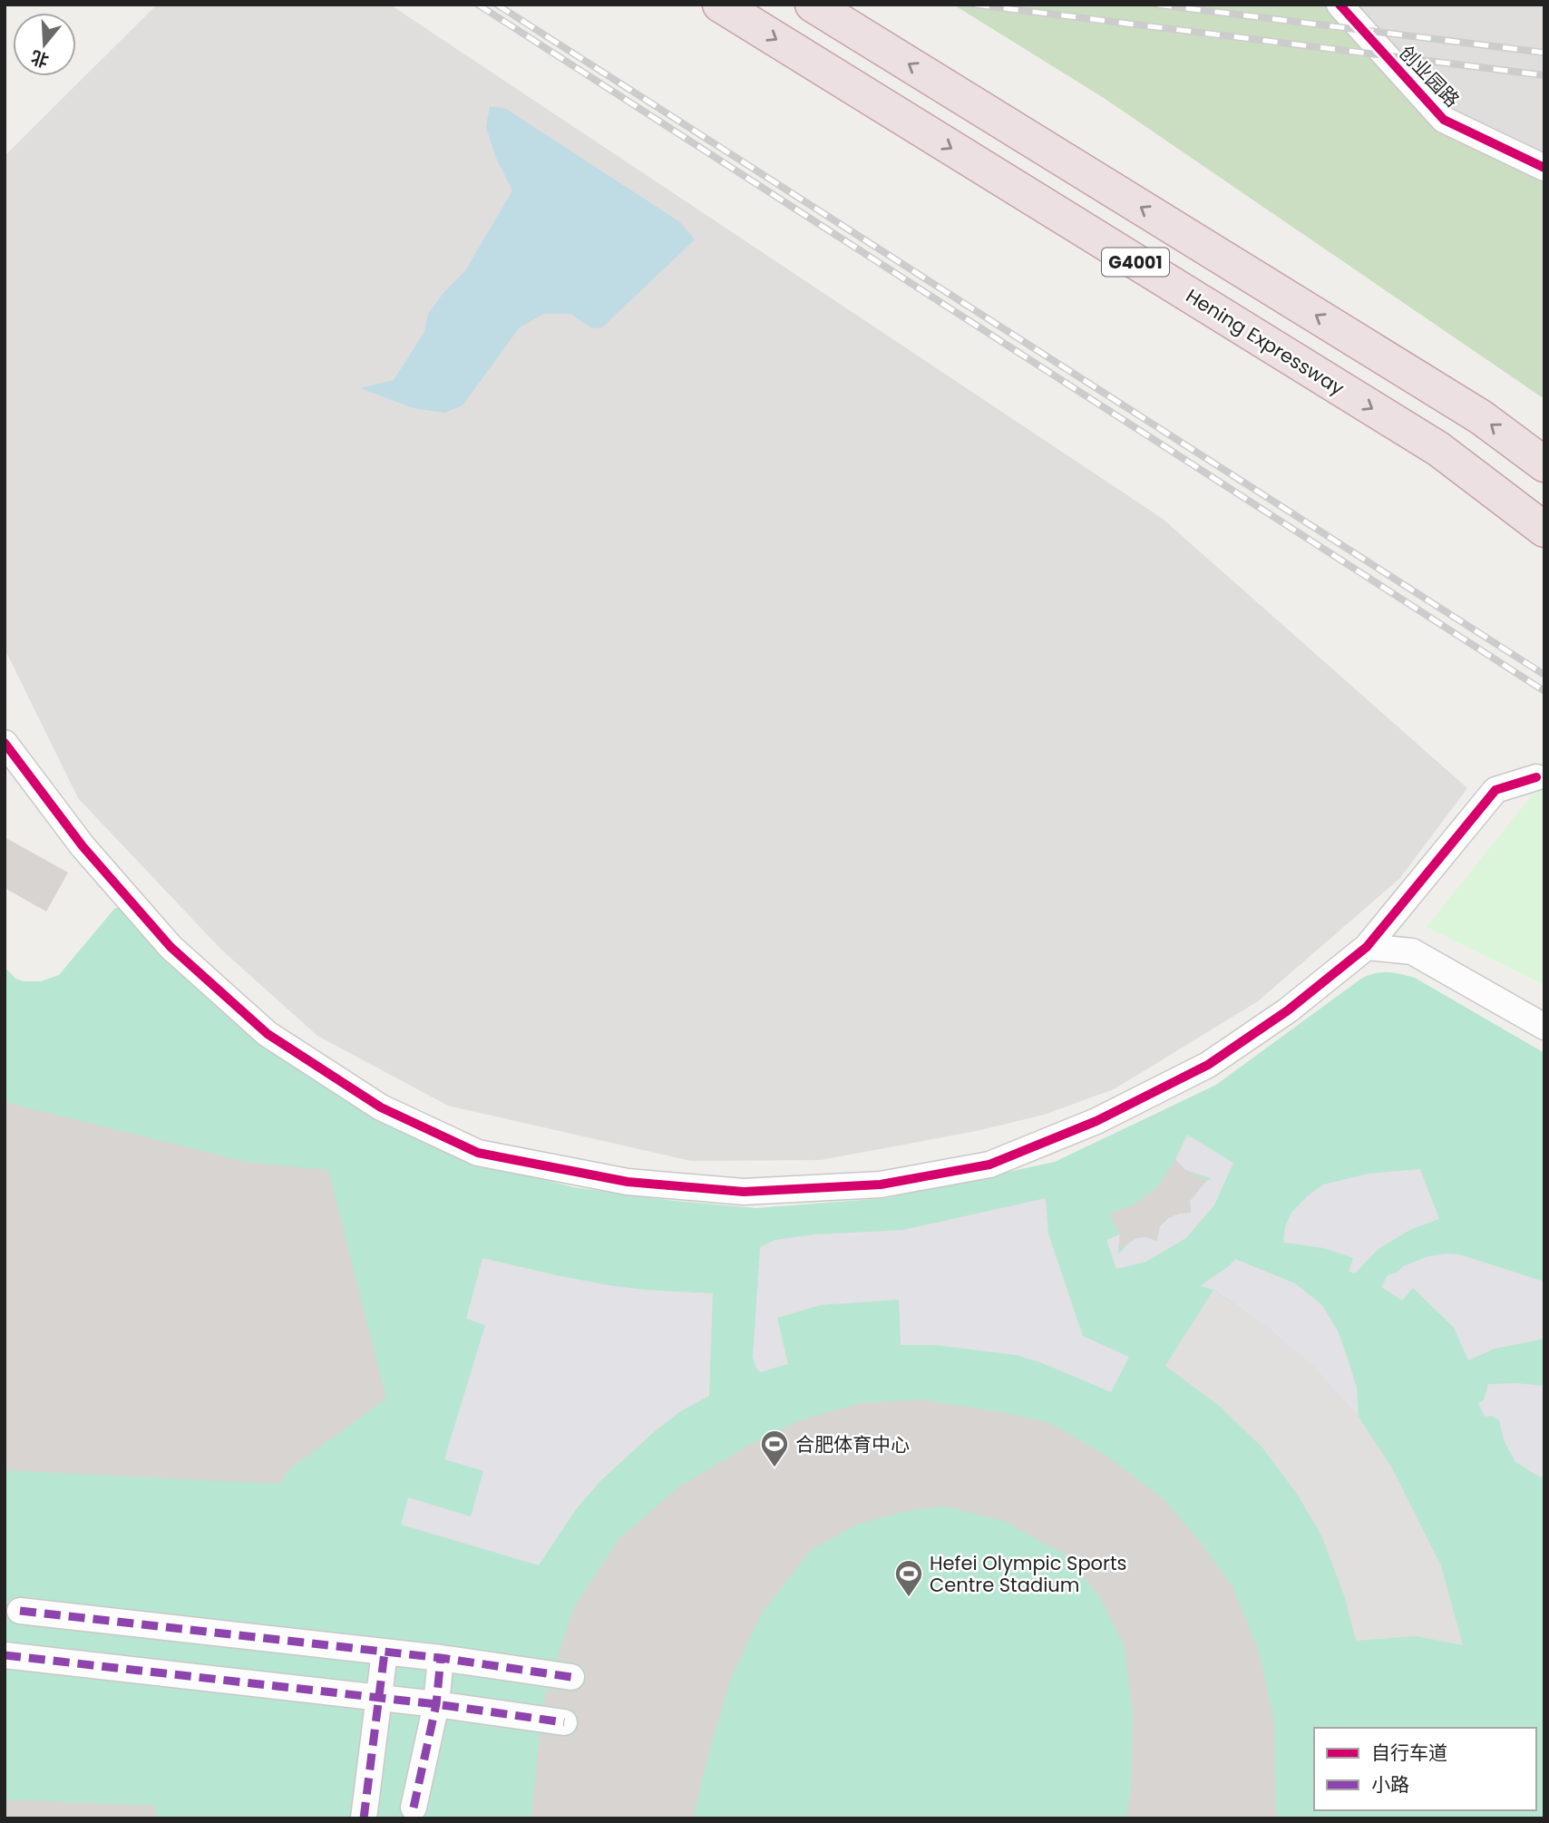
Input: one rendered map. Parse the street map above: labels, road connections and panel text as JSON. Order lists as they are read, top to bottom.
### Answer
{
  "streets": {
    "highway": ["G4001", "Hening Expressway"],
    "street": ["创业园路"]
  },
  "places": {
    "sports": ["合肥体育中心", "Hefei Olympic Sports Centre Stadium"]
  },
  "legend": ["自行车道", "小路"],
  "north": "bottom"
}
